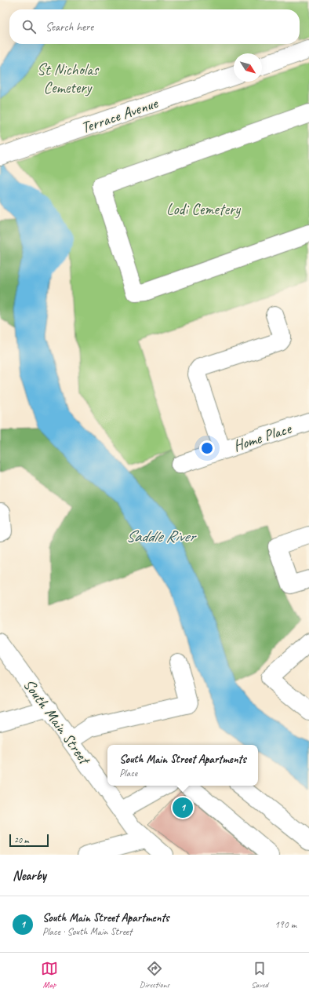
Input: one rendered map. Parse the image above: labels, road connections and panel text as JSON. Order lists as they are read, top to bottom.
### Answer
{
  "streets": {
    "street": ["Terrace Avenue", "Home Place", "South Main Street"]
  },
  "water": ["Saddle River"],
  "parks": ["St Nicholas Cemetery", "Lodi Cemetery"],
  "scale_bar": "20 m",
  "north": "bottom right",
  "page": {
    "search": "Search here",
    "popup": ["South Main Street Apartments", "Place"],
    "pins": "1",
    "scale": "20 m",
    "heading": "Nearby",
    "list": [
      {
        "mark": "1",
        "name": "South Main Street Apartments",
        "note": "Place · South Main Street",
        "value": "190 m"
      }
    ],
    "nav": ["Map", "Directions", "Saved"]
  }
}
